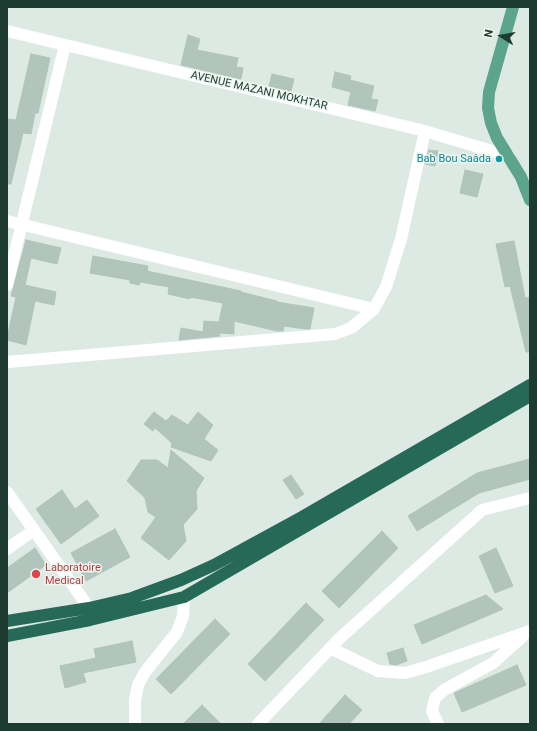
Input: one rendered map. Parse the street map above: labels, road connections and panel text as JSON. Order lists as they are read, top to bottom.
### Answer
{
  "streets": {
    "street": ["AVENUE MAZANI MOKHTAR"]
  },
  "places": ["Bab Bou Saâda", "Laboratoire Medical"],
  "north": "left"
}
